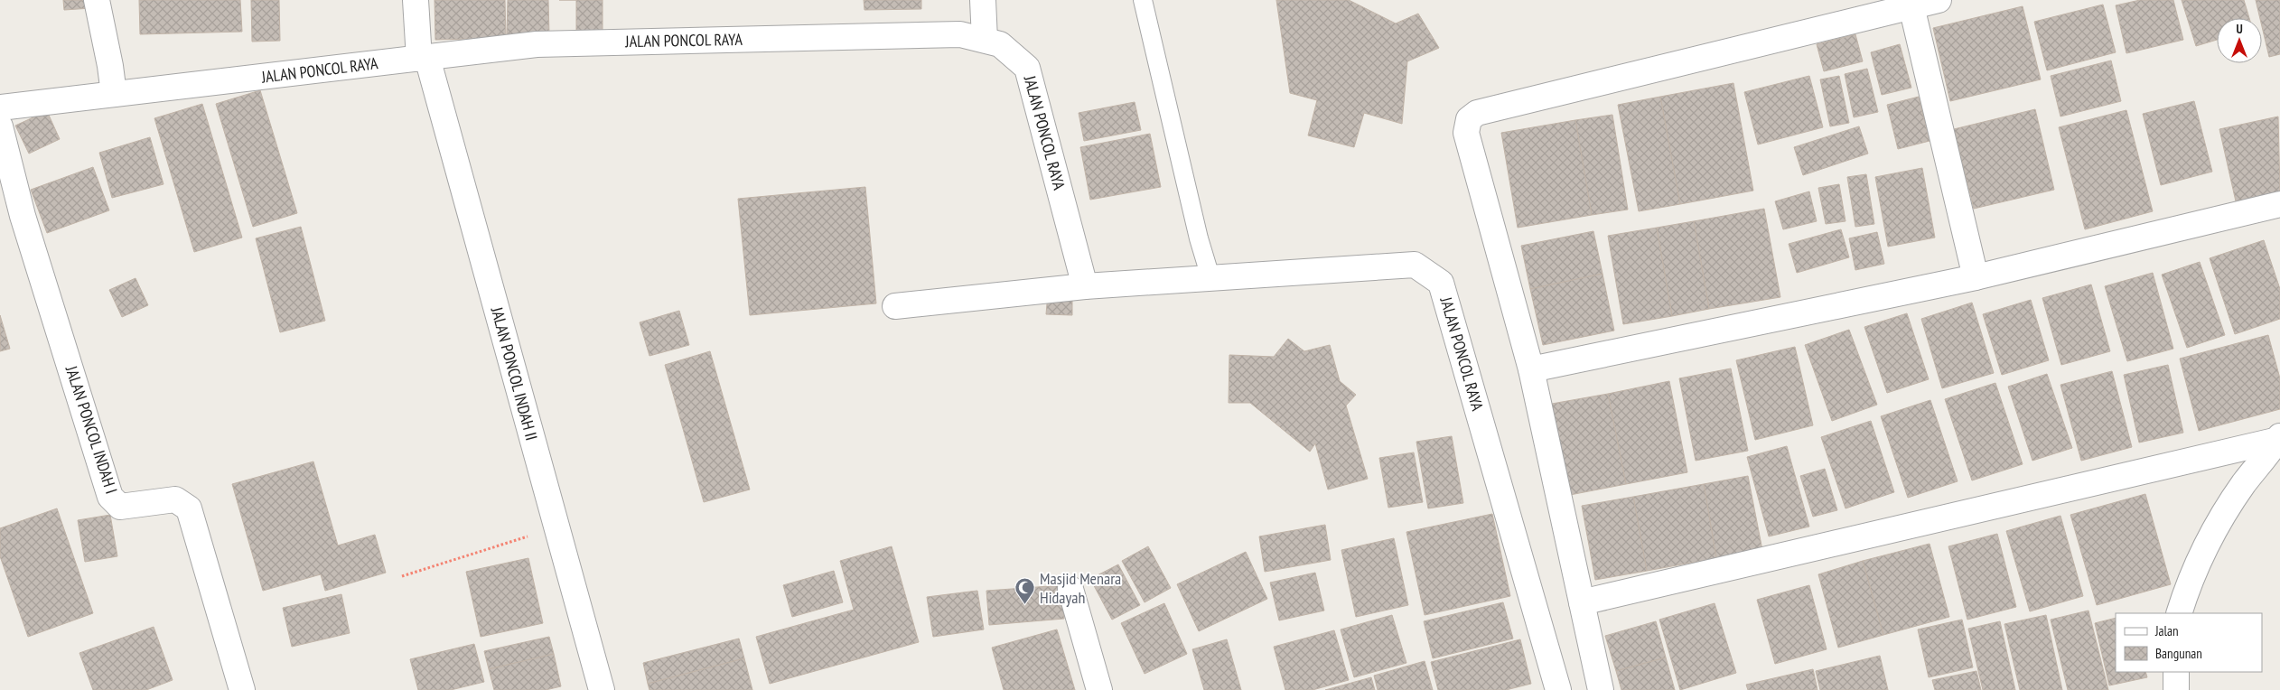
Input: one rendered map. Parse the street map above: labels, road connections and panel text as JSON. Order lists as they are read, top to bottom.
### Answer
{
  "streets": {
    "street": ["JALAN PONCOL RAYA", "JALAN PONCOL INDAH II", "JALAN PONCOL INDAH I"]
  },
  "crossings": [
    ["JALAN PONCOL RAYA", "JALAN PONCOL INDAH II"]
  ],
  "places": {
    "mosque": ["Masjid Menara Hidayah"]
  },
  "legend": ["Jalan", "Bangunan"],
  "north": "top"
}
